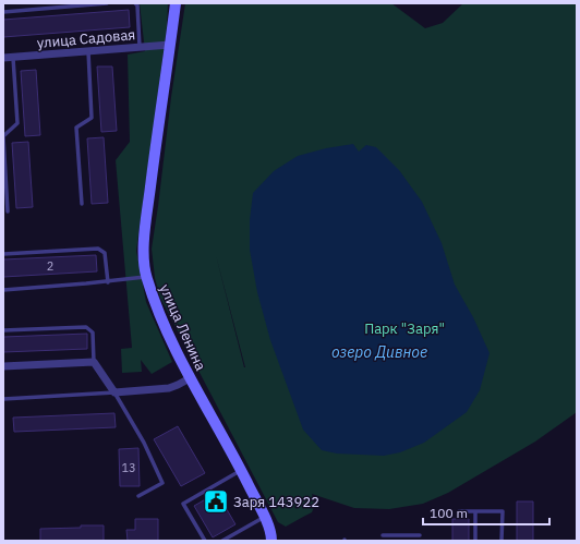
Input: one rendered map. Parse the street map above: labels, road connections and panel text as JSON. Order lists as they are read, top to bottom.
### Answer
{
  "streets": {
    "street": ["улица Садовая", "улица Ленина"]
  },
  "crossings": [
    ["улица Садовая", "улица Ленина"]
  ],
  "water": ["озеро Дивное"],
  "parks": ["Парк \"Заря\""],
  "places": {
    "public building": ["Заря 143922"]
  },
  "house_numbers": ["2", "13"],
  "scale_bar": "100 m"
}
